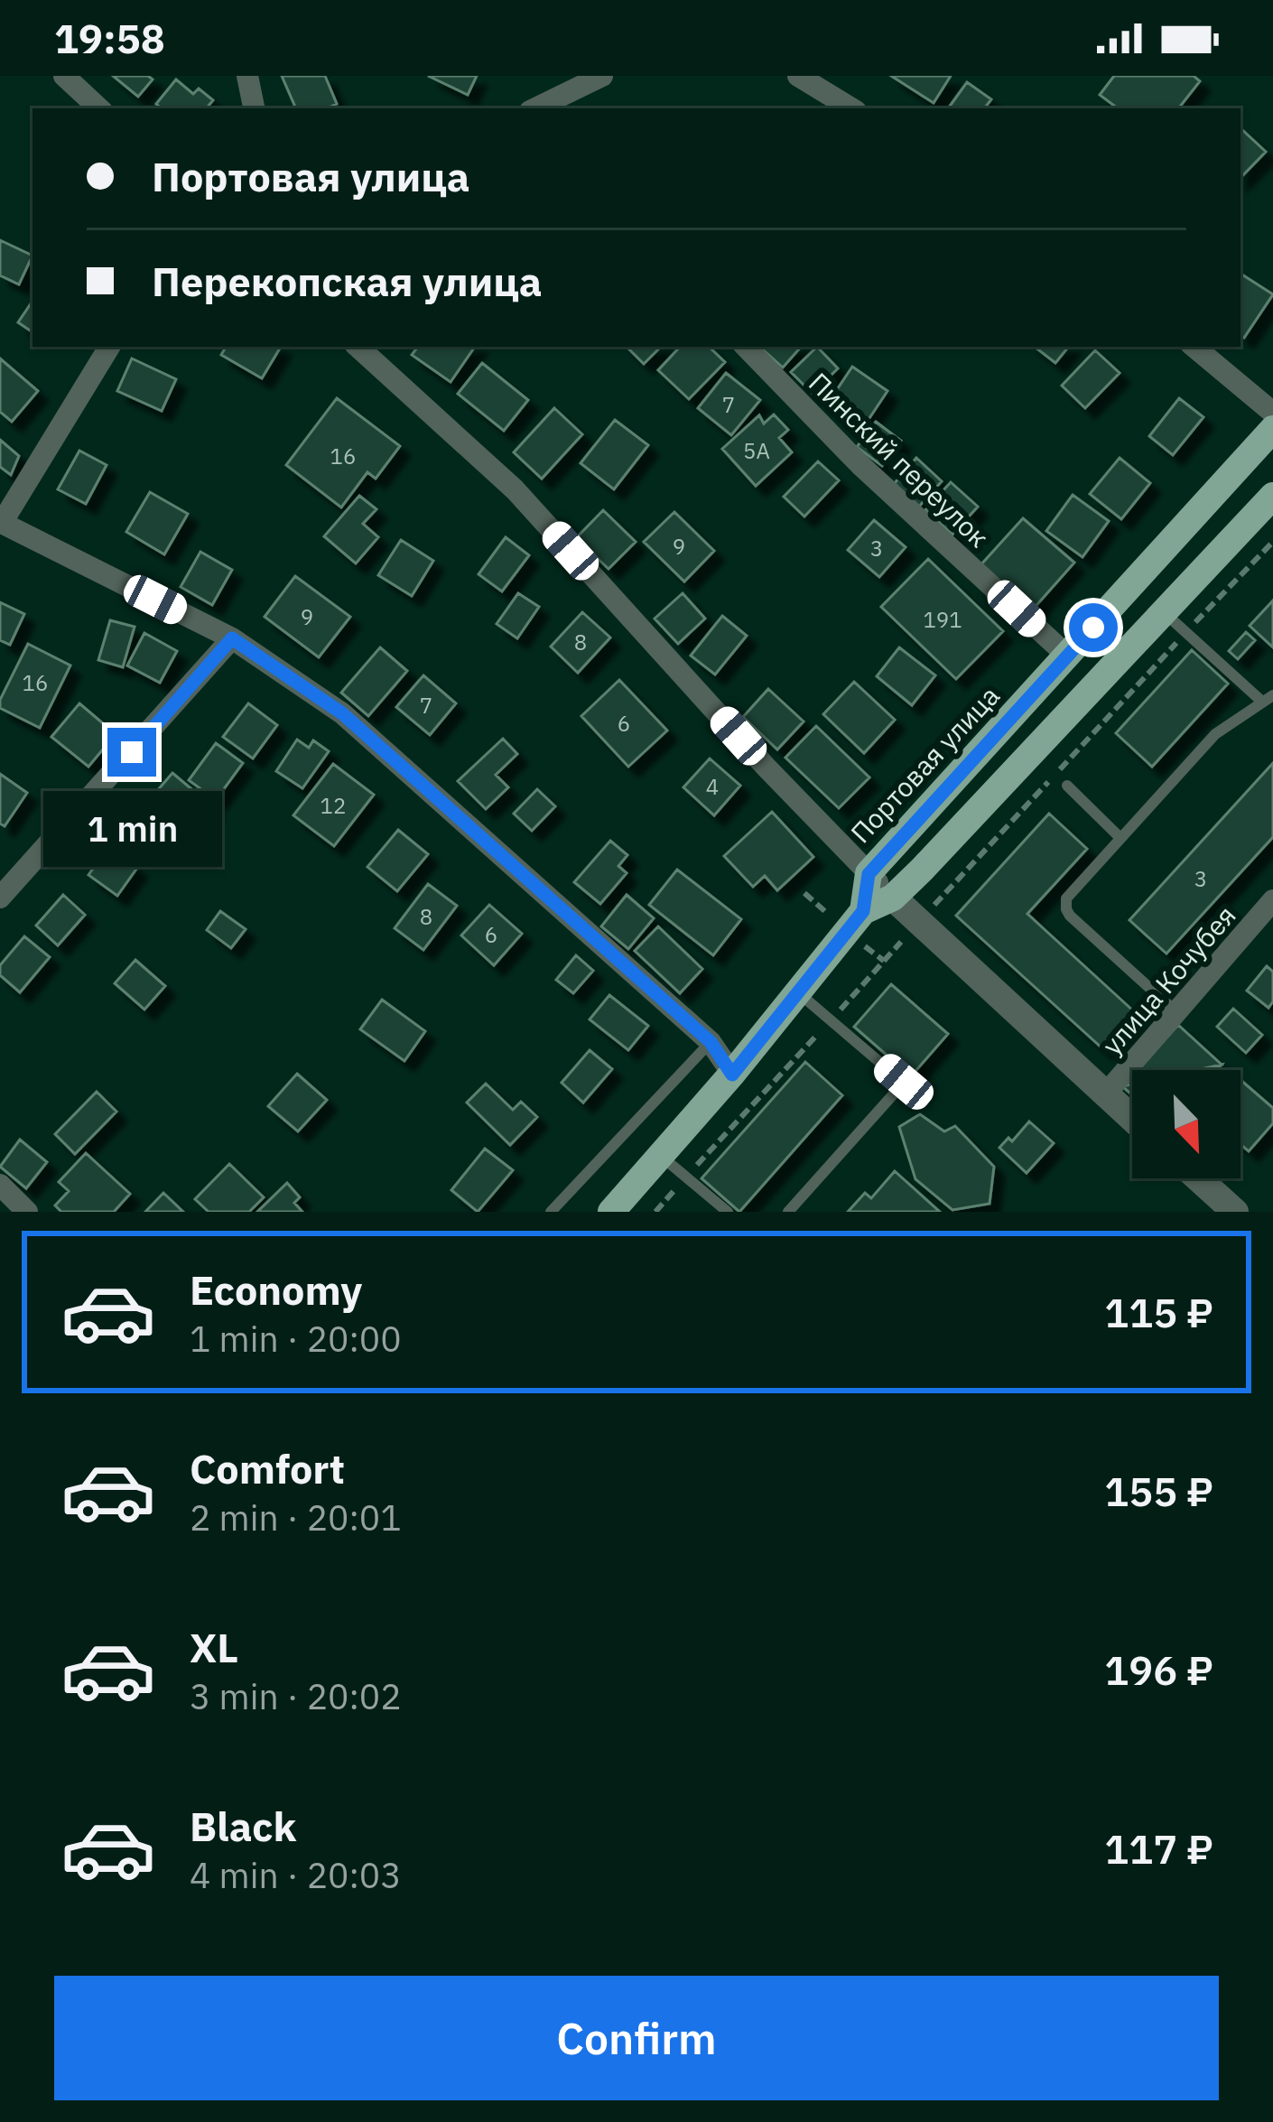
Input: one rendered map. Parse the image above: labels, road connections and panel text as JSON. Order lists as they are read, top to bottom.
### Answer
{
  "streets": {
    "main road": ["Портовая улица"],
    "street": ["Пинский переулок", "улица Кочубея"]
  },
  "crossings": [
    ["Пинский переулок", "Портовая улица"]
  ],
  "house_numbers": [
    "7",
    "5А",
    "16",
    "9",
    "3",
    "9",
    "191",
    "8",
    "16",
    "7",
    "6",
    "4",
    "12",
    "3",
    "8",
    "6"
  ],
  "north": "bottom right",
  "page": {
    "status": "19:58",
    "banner": ["Портовая улица", "Перекопская улица"],
    "bubble": "1 min",
    "list": [
      {
        "name": "Economy",
        "note": "1 min · 20:00",
        "value": "115 ₽"
      },
      {
        "name": "Comfort",
        "note": "2 min · 20:01",
        "value": "155 ₽"
      },
      {
        "name": "XL",
        "note": "3 min · 20:02",
        "value": "196 ₽"
      },
      {
        "name": "Black",
        "note": "4 min · 20:03",
        "value": "117 ₽"
      }
    ],
    "buttons": "Confirm"
  }
}
